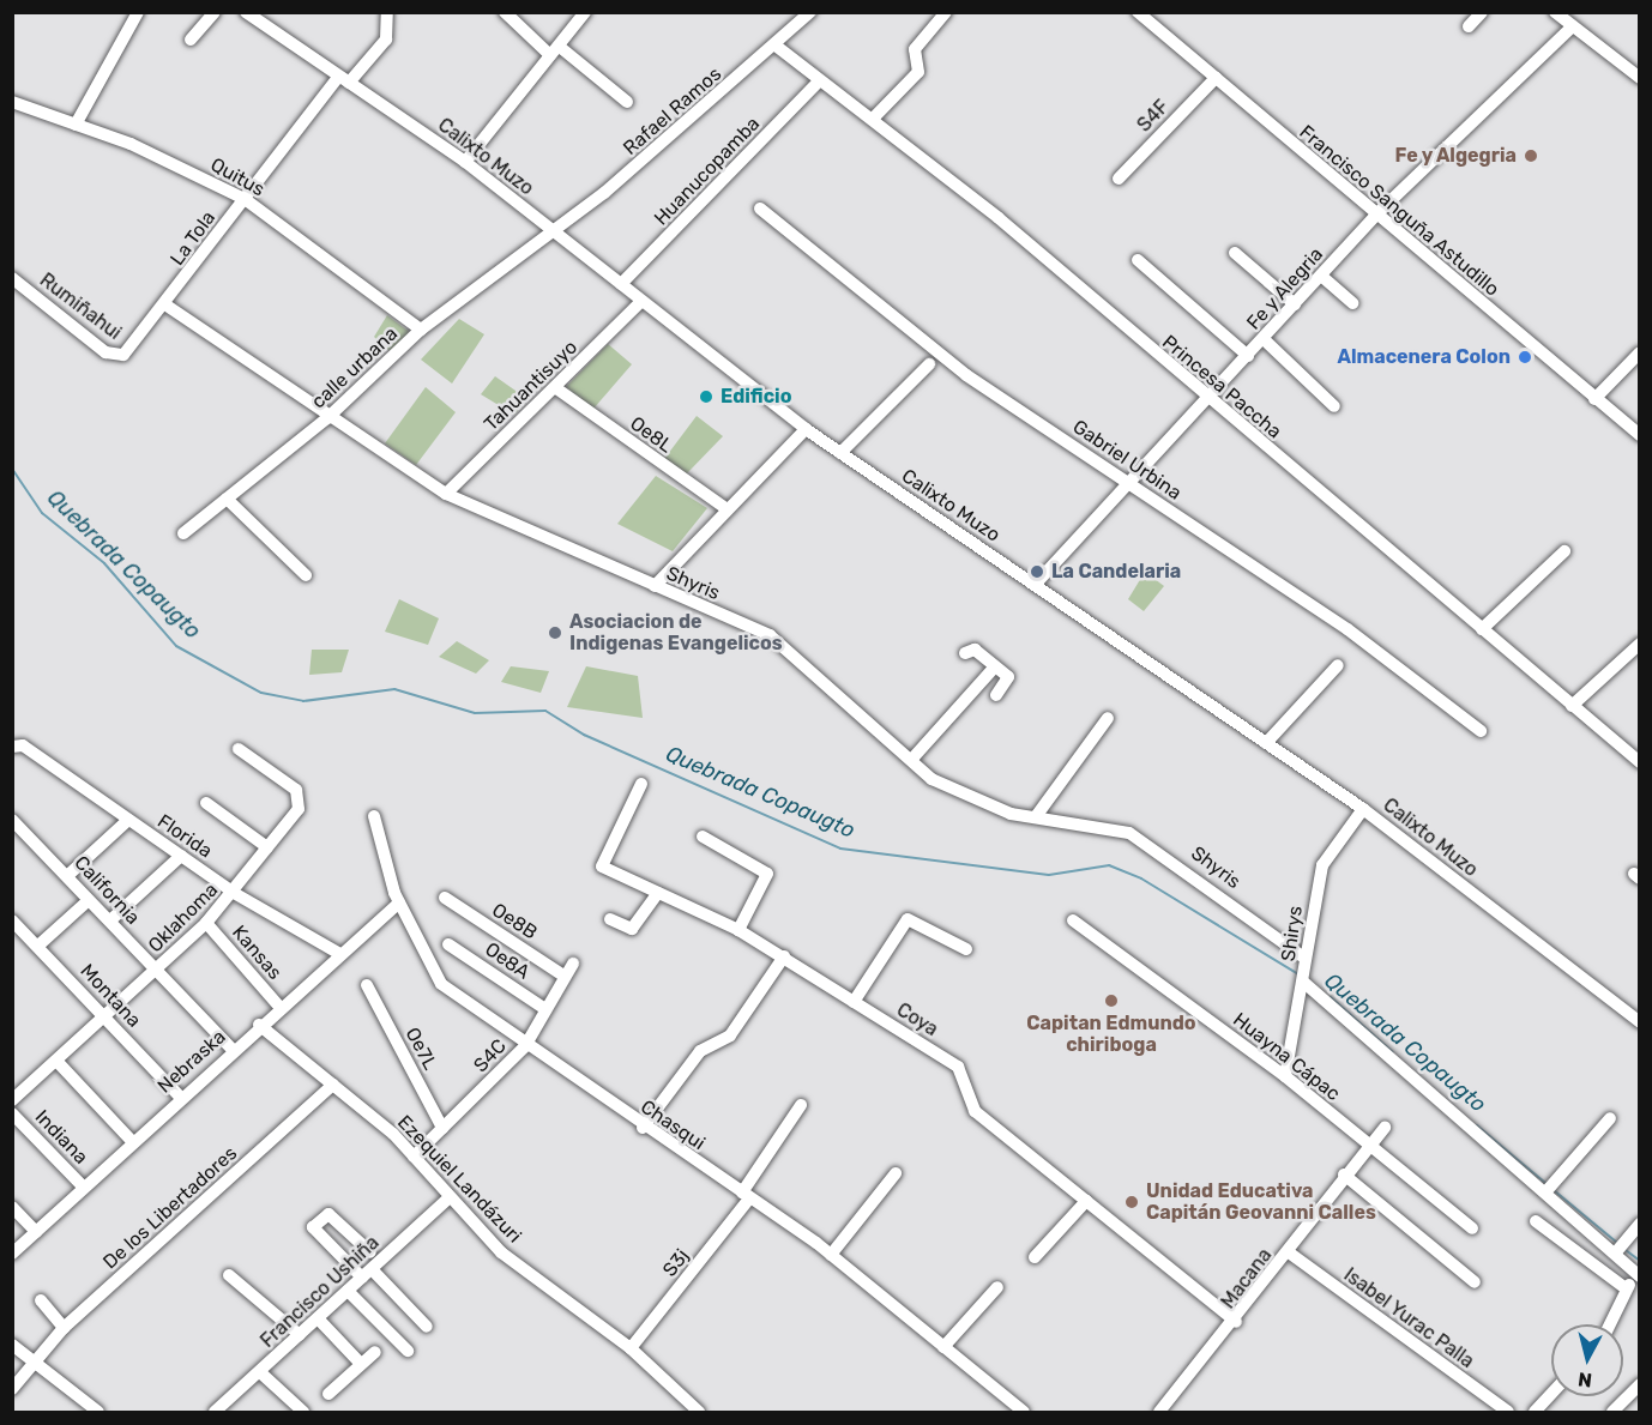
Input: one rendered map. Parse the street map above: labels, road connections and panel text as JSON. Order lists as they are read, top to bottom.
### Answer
{
  "streets": {
    "street": [
      "Rafael Ramos",
      "S4F",
      "Calixto Muzo",
      "Huanucopamba",
      "Quitus",
      "Francisco Sanguña Astudillo",
      "La Tola",
      "Fe y Alegria",
      "Rumiñahui",
      "calle urbana",
      "Tahuantisuyo",
      "Princesa Paccha",
      "Oe8L",
      "Gabriel Urbina",
      "Shyris",
      "Florida",
      "California",
      "Oklahoma",
      "Oe8B",
      "Shirys",
      "Kansas",
      "Oe8A",
      "Montana",
      "Coya",
      "Oe7L",
      "S4C",
      "Huayna Cápac",
      "Nebraska",
      "Chasqui",
      "Indiana",
      "Ezequiel Landázuri",
      "De los Libertadores",
      "S3j",
      "Macana",
      "Francisco Ushiña",
      "Isabel Yurac Palla"
    ]
  },
  "crossings": [
    ["Rafael Ramos", "Calixto Muzo"],
    ["Rafael Ramos", "calle urbana"],
    ["Rafael Ramos", "Princesa Paccha"],
    ["S4F", "Francisco Sanguña Astudillo"],
    ["Calixto Muzo", "Huanucopamba"],
    ["Calixto Muzo", "La Tola"],
    ["Calixto Muzo", "Fe y Alegria"],
    ["Calixto Muzo", "calle urbana"],
    ["Calixto Muzo", "Tahuantisuyo"],
    ["Calixto Muzo", "Shirys"],
    ["Huanucopamba", "Princesa Paccha"],
    ["Quitus", "La Tola"],
    ["Quitus", "calle urbana"],
    ["Francisco Sanguña Astudillo", "Fe y Alegria"],
    ["La Tola", "Rumiñahui"],
    ["La Tola", "Shyris"],
    ["Fe y Alegria", "Princesa Paccha"],
    ["Fe y Alegria", "Gabriel Urbina"],
    ["calle urbana", "Shyris"],
    ["Tahuantisuyo", "Oe8L"],
    ["Tahuantisuyo", "Shyris"],
    ["Shyris", "Shirys"],
    ["Florida", "Oklahoma"],
    ["Florida", "Nebraska"],
    ["California", "Oklahoma"],
    ["California", "Nebraska"],
    ["Oklahoma", "Kansas"],
    ["Oklahoma", "Montana"],
    ["Oe8B", "S4C"],
    ["Shirys", "Huayna Cápac"],
    ["Kansas", "Nebraska"],
    ["Oe8A", "S4C"],
    ["Montana", "Nebraska"],
    ["Coya", "Macana"],
    ["Oe7L", "S4C"],
    ["S4C", "Chasqui"],
    ["S4C", "Ezequiel Landázuri"],
    ["Huayna Cápac", "Macana"],
    ["Nebraska", "Chasqui"],
    ["Nebraska", "Indiana"],
    ["Nebraska", "Ezequiel Landázuri"],
    ["Chasqui", "S3j"],
    ["Ezequiel Landázuri", "De los Libertadores"],
    ["Ezequiel Landázuri", "S3j"],
    ["Ezequiel Landázuri", "Francisco Ushiña"],
    ["Macana", "Isabel Yurac Palla"]
  ],
  "water": ["Quebrada Copaugto"],
  "places": [
    "Fe y Algegria",
    "Almacenera Colon",
    "Edificio",
    "La Candelaria",
    "Asociacion de Indigenas Evangelicos",
    "Capitan Edmundo chiriboga",
    "Unidad Educativa Capitán Geovanni Calles"
  ],
  "north": "bottom"
}
